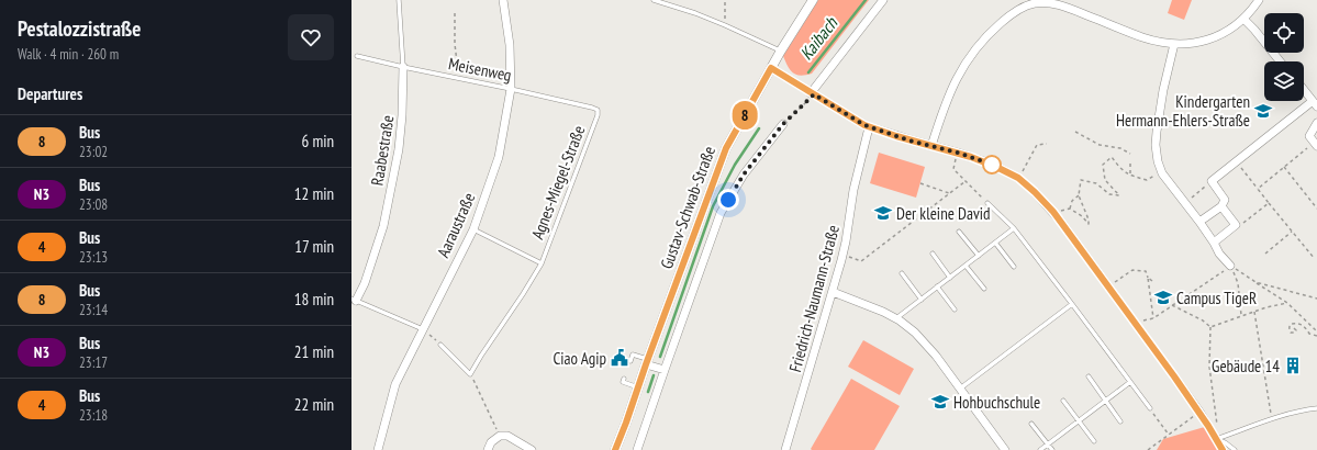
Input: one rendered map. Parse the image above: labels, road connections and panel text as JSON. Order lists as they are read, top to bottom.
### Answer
{
  "streets": {
    "street": [
      "Raabestraße",
      "Gustav-Schwab-Straße",
      "Aaraustraße",
      "Friedrich-Naumann-Straße"
    ],
    "lane": ["Meisenweg", "Agnes-Miegel-Straße"]
  },
  "crossings": [
    ["Meisenweg", "Raabestraße"],
    ["Meisenweg", "Agnes-Miegel-Straße"],
    ["Meisenweg", "Aaraustraße"],
    ["Agnes-Miegel-Straße", "Aaraustraße"]
  ],
  "water": ["Kaibach"],
  "places": {
    "school or university": [
      "Kindergarten Hermann-Ehlers-Straße",
      "Der kleine David",
      "Campus TigeR",
      "Hohbuchschule"
    ],
    "public building": ["Ciao Agip"],
    "building": ["Gebäude 14"]
  },
  "lines": ["bus line 8"],
  "page": {
    "heading": [
      ["Pestalozzistraße", "Walk · 4 min · 260 m"],
      "Departures"
    ],
    "on_map": "8",
    "list": [
      {
        "mark": "8",
        "name": "Bus",
        "note": "23:02",
        "value": "6 min"
      },
      {
        "mark": "N3",
        "name": "Bus",
        "note": "23:08",
        "value": "12 min"
      },
      {
        "mark": "4",
        "name": "Bus",
        "note": "23:13",
        "value": "17 min"
      },
      {
        "mark": "8",
        "name": "Bus",
        "note": "23:14",
        "value": "18 min"
      },
      {
        "mark": "N3",
        "name": "Bus",
        "note": "23:17",
        "value": "21 min"
      },
      {
        "mark": "4",
        "name": "Bus",
        "note": "23:18",
        "value": "22 min"
      }
    ]
  }
}
